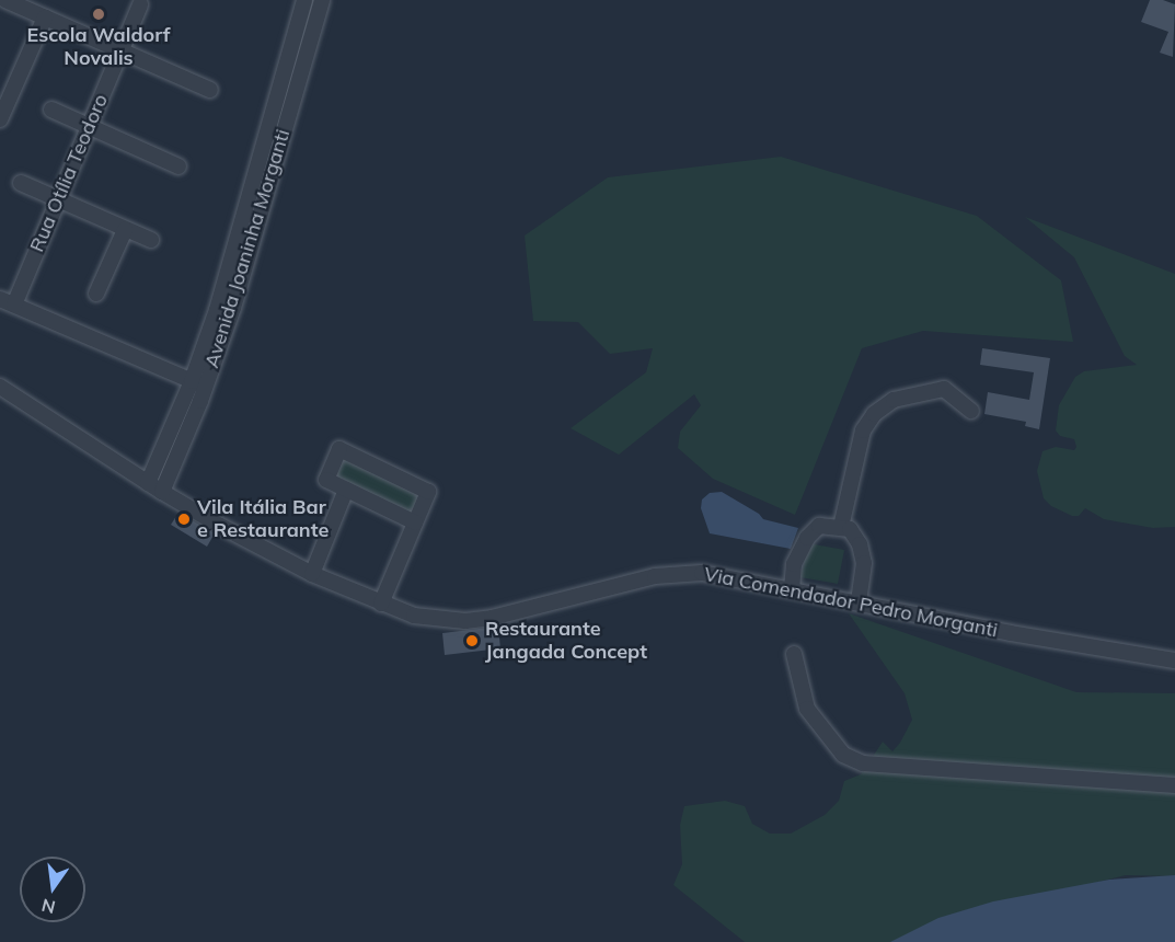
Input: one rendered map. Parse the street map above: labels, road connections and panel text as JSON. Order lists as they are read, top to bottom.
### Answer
{
  "streets": {
    "street": ["Rua Otília Teodoro", "Avenida Joaninha Morganti", "Via Comendador Pedro Morganti"]
  },
  "crossings": [
    ["Avenida Joaninha Morganti", "Via Comendador Pedro Morganti"]
  ],
  "places": ["Escola Waldorf Novalis", "Vila Itália Bar e Restaurante", "Restaurante Jangada Concept"],
  "north": "bottom"
}
